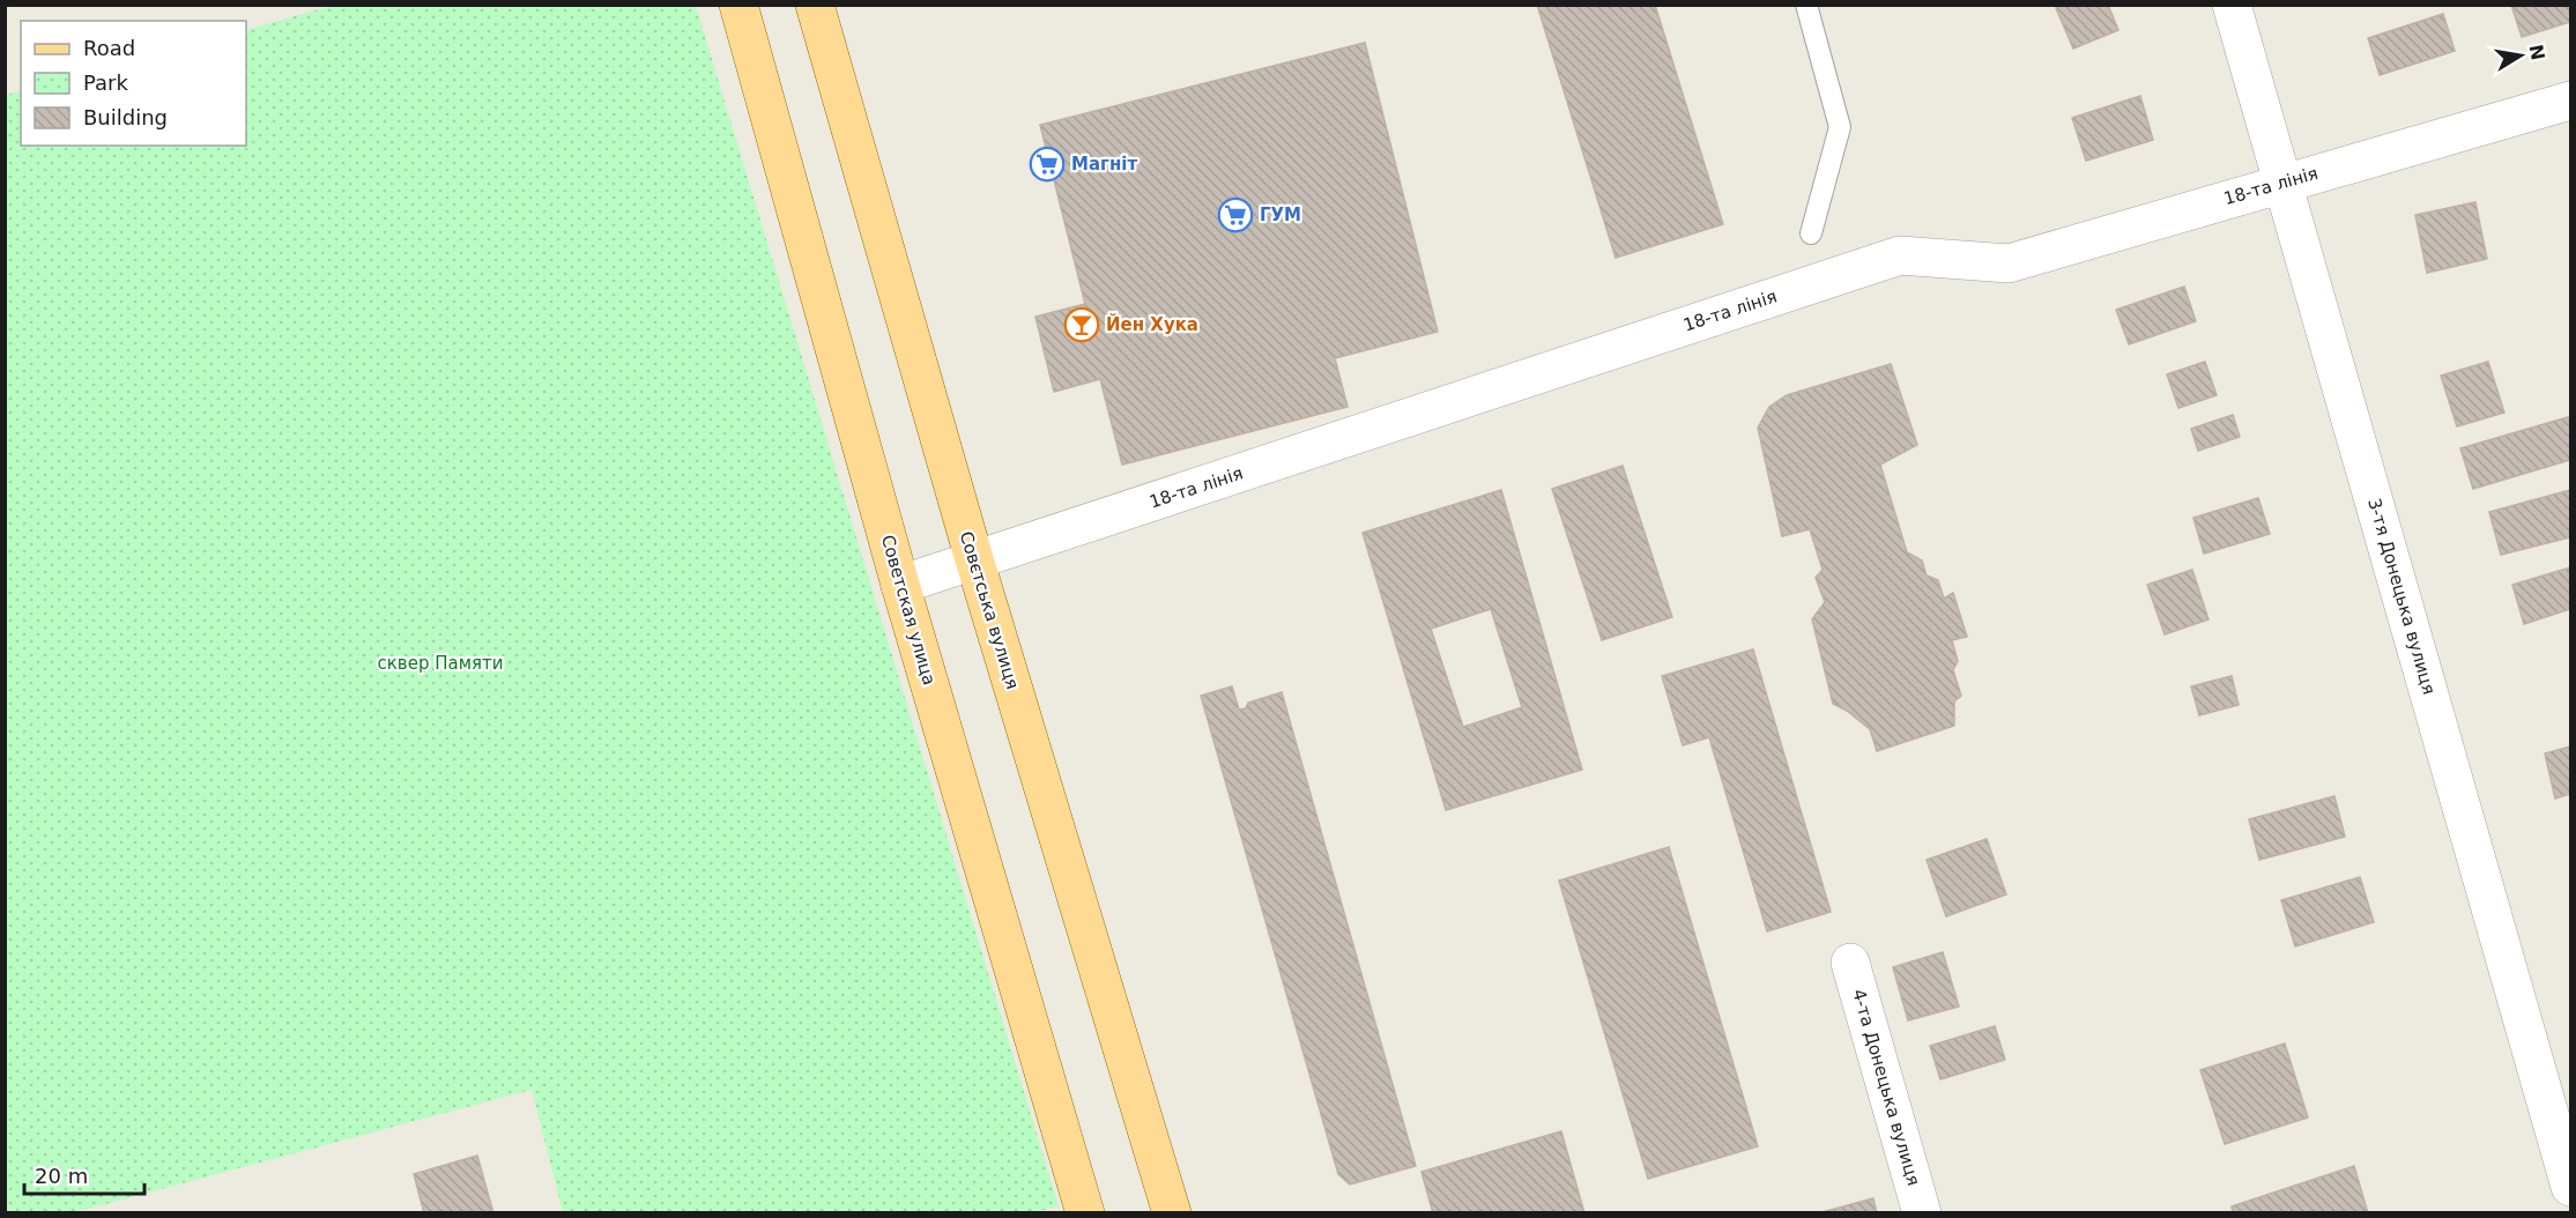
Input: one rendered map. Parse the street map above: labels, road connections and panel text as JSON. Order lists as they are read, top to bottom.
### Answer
{
  "streets": {
    "main road": ["Советская улица", "Совєтська вулиця"],
    "street": ["18-та лінія", "3-тя Донецька вулиця", "4-та Донецька вулиця"]
  },
  "crossings": [
    ["18-та лінія", "3-тя Донецька вулиця"],
    ["18-та лінія", "Советская улица"],
    ["18-та лінія", "Совєтська вулиця"]
  ],
  "parks": ["сквер Памяти"],
  "places": {
    "supermarket": ["Магніт", "ГУМ"],
    "bar": ["Йен Хука"]
  },
  "legend": ["Road", "Park", "Building"],
  "scale_bar": "20 m",
  "north": "right"
}
